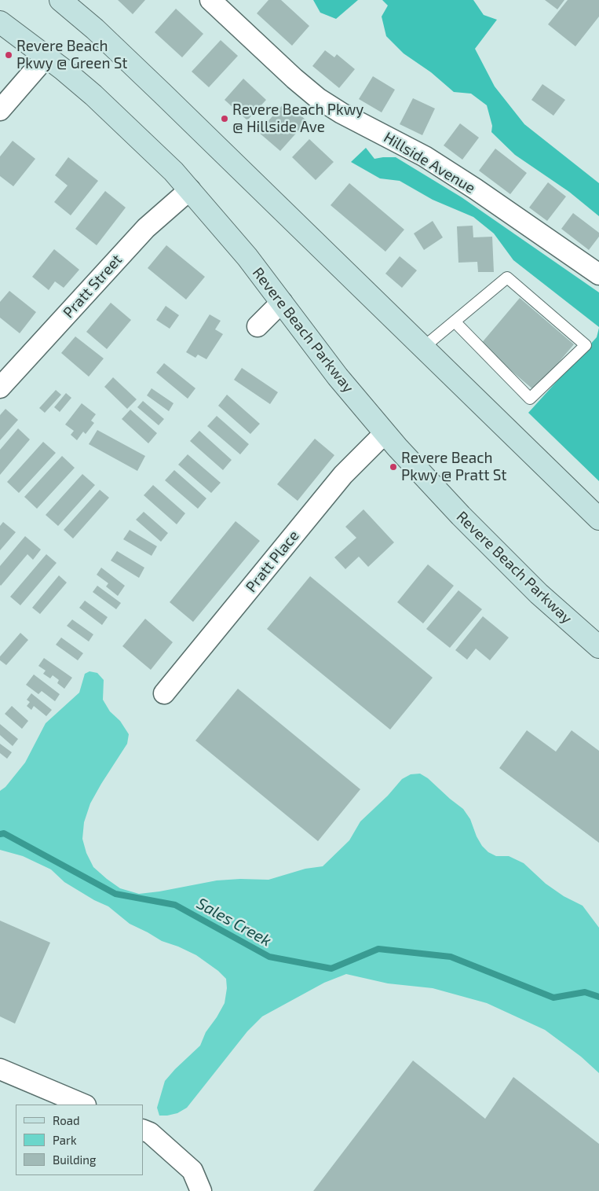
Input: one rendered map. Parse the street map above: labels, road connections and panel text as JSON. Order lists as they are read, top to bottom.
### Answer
{
  "streets": {
    "main road": ["Revere Beach Parkway"],
    "street": ["Hillside Avenue", "Pratt Street", "Pratt Place"]
  },
  "crossings": [
    ["Pratt Street", "Revere Beach Parkway"],
    ["Revere Beach Parkway", "Pratt Place"]
  ],
  "water": ["Sales Creek"],
  "places": ["Revere Beach Pkwy @ Green St", "Revere Beach Pkwy @ Hillside Ave", "Revere Beach Pkwy @ Pratt St"],
  "legend": ["Road", "Park", "Building"]
}
